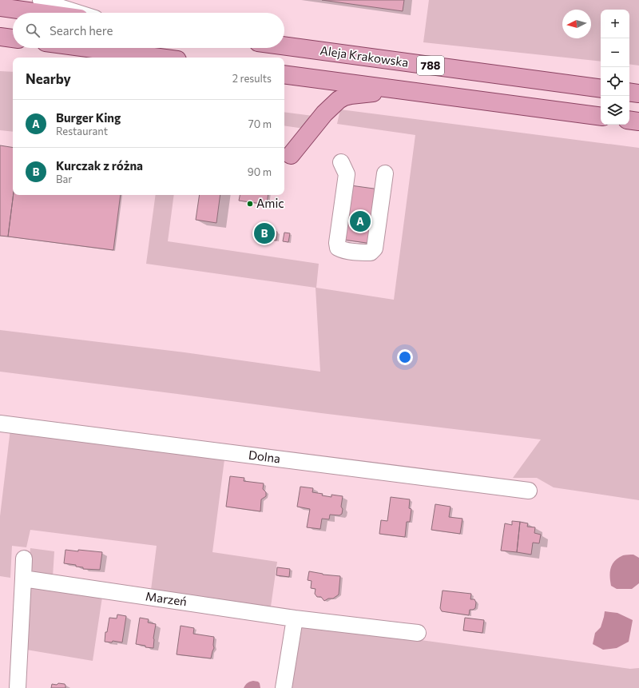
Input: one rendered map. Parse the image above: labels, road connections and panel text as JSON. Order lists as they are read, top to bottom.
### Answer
{
  "streets": {
    "main road": ["Aleja Krakowska", "788"],
    "street": ["Dolna", "Marzeń"]
  },
  "places": ["Amic"],
  "north": "left",
  "page": {
    "map_buttons": ["+", "−"],
    "search": "Search here",
    "heading": ["Nearby", "2 results"],
    "list": [
      {
        "mark": "A",
        "name": "Burger King",
        "note": "Restaurant",
        "value": "70 m"
      },
      {
        "mark": "B",
        "name": "Kurczak z różna",
        "note": "Bar",
        "value": "90 m"
      }
    ],
    "pins": ["A", "B"]
  }
}
